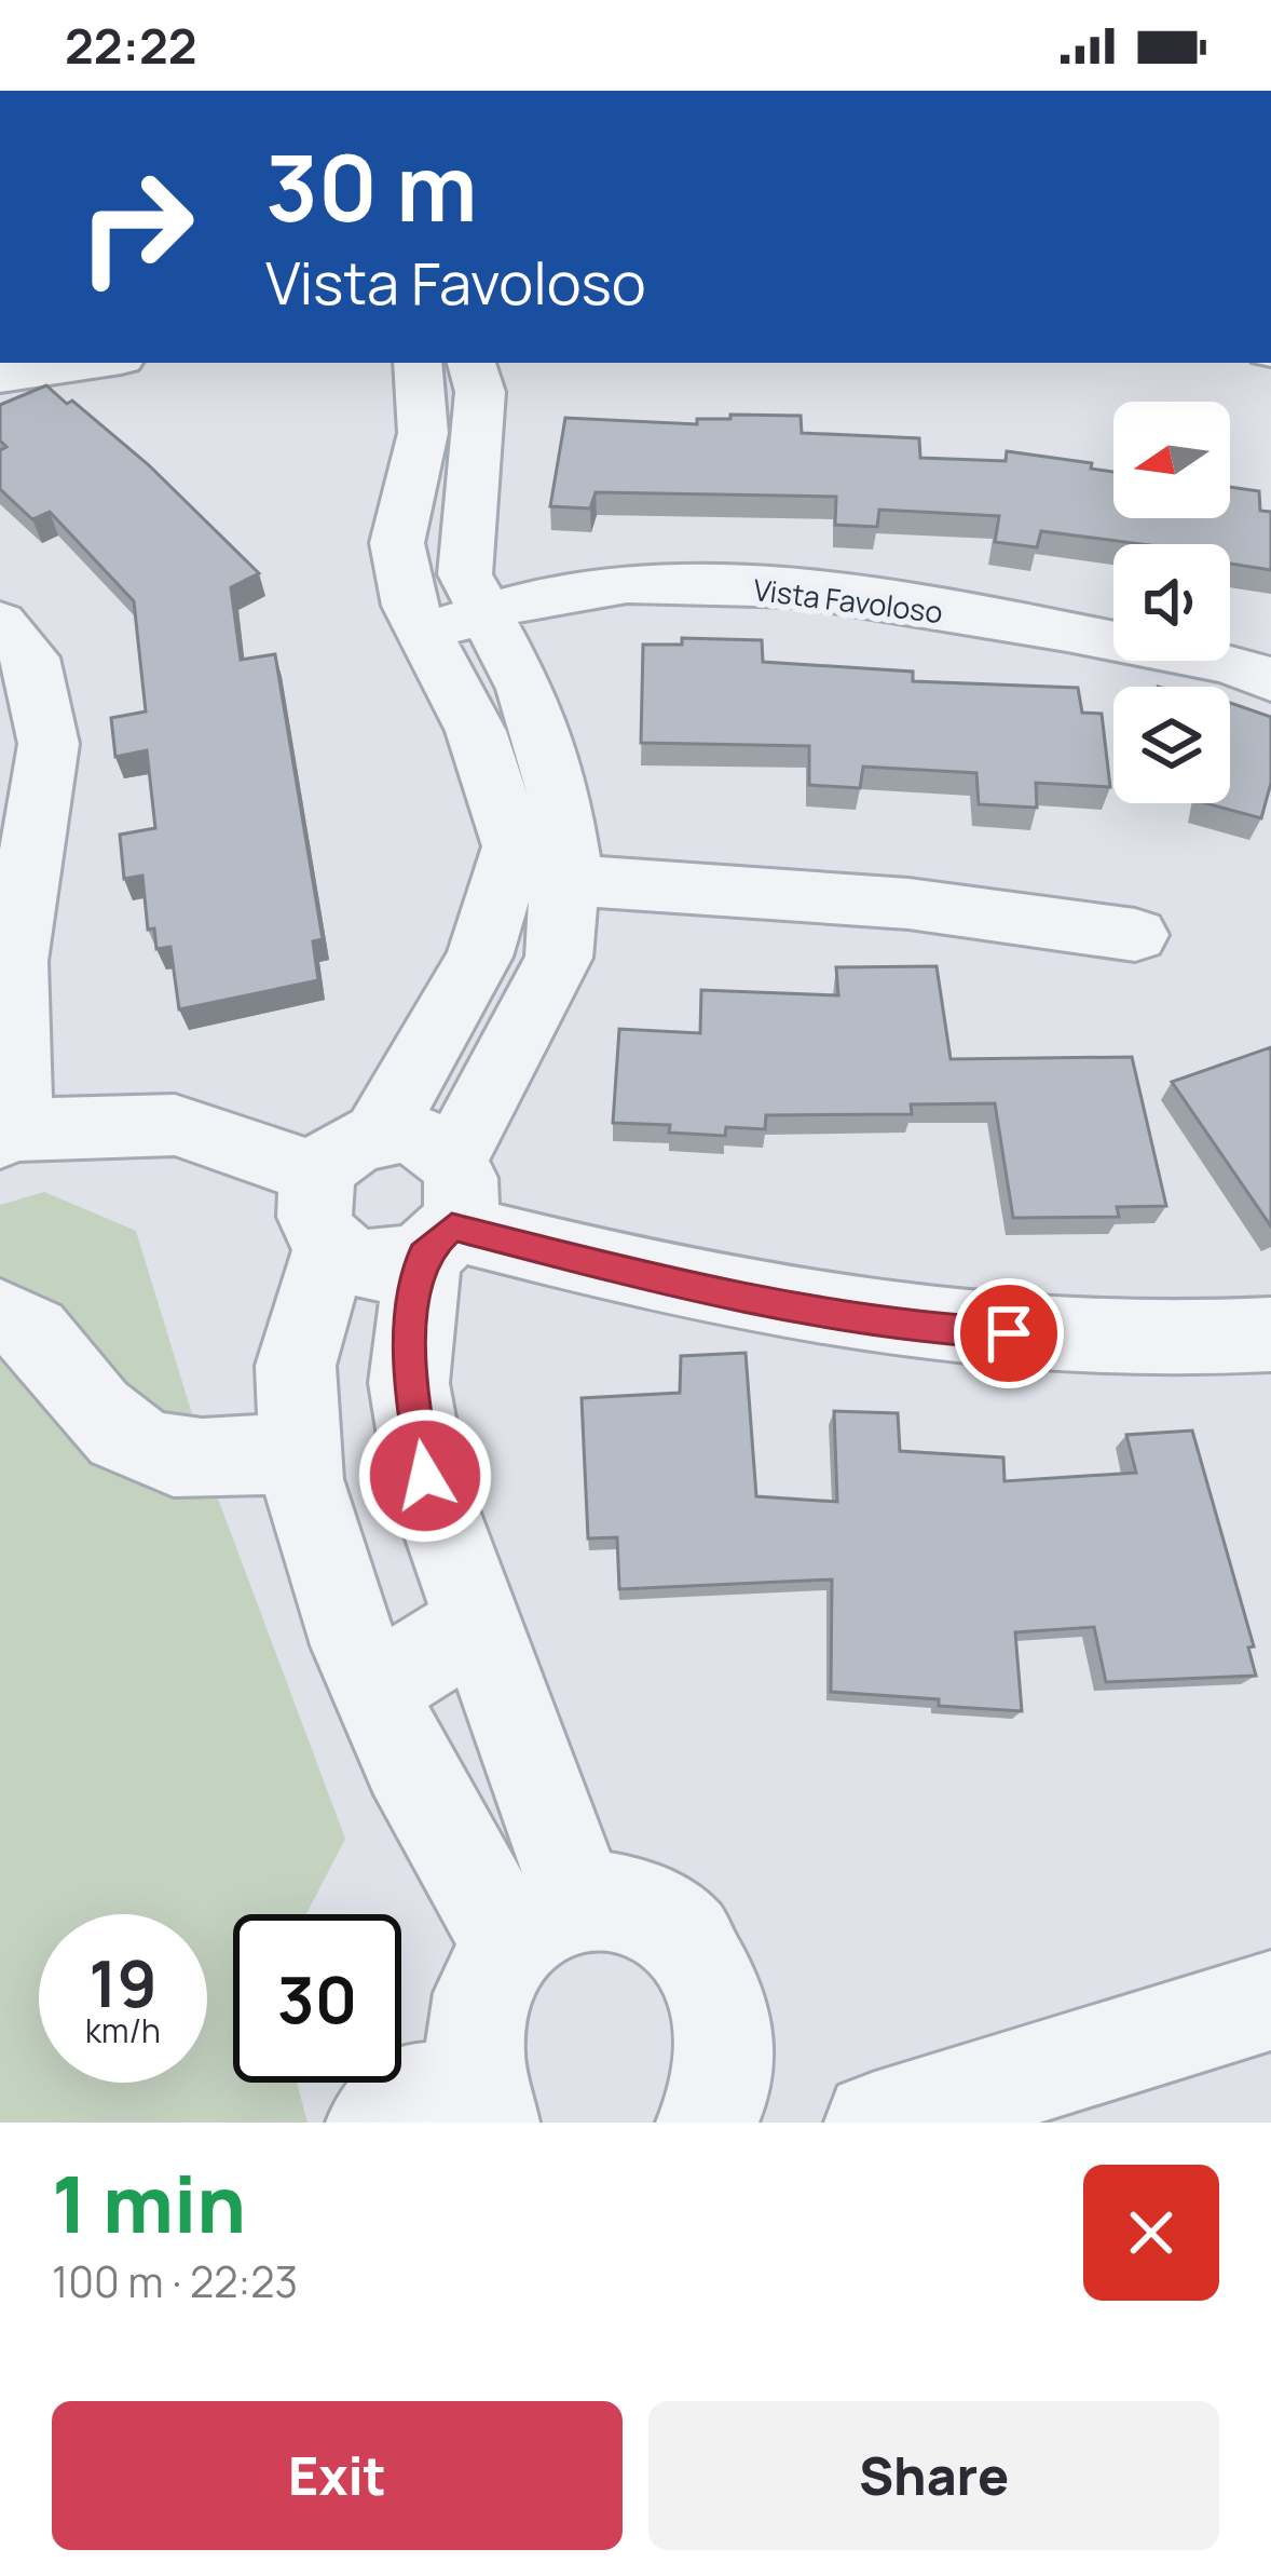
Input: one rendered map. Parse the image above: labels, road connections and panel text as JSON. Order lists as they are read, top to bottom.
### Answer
{
  "streets": {
    "street": ["Vista Favoloso"]
  },
  "north": "left",
  "page": {
    "status": "22:22",
    "turn": ["30 m", "Vista Favoloso"],
    "speed": "19 km/h",
    "limit": "30",
    "heading": ["1 min", "100 m · 22:23"],
    "buttons": ["Exit", "Share"]
  }
}
